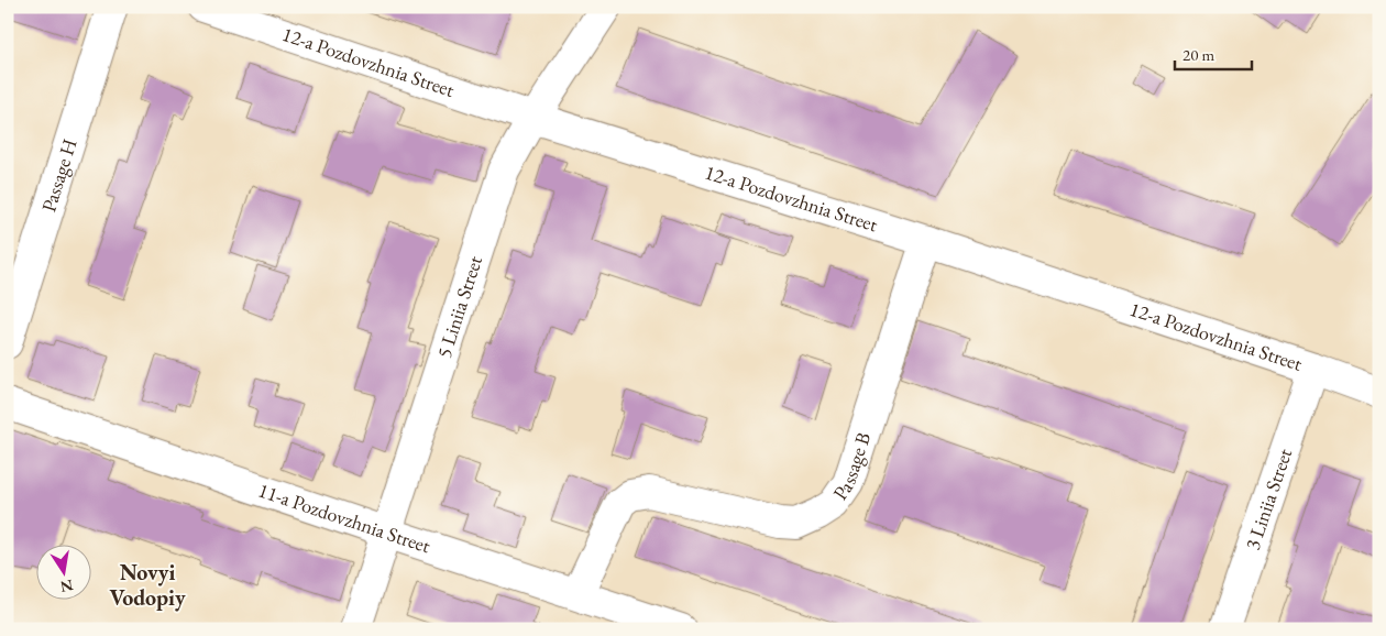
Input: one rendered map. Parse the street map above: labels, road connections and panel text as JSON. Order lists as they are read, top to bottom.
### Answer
{
  "streets": {
    "street": [
      "12-a Pozdovzhnia Street",
      "Passage H",
      "5 Liniia Street",
      "Passage B",
      "3 Liniia Street",
      "11-a Pozdovzhnia Street"
    ]
  },
  "crossings": [
    ["12-a Pozdovzhnia Street", "5 Liniia Street"],
    ["12-a Pozdovzhnia Street", "Passage B"],
    ["12-a Pozdovzhnia Street", "3 Liniia Street"],
    ["5 Liniia Street", "11-a Pozdovzhnia Street"],
    ["Passage B", "11-a Pozdovzhnia Street"]
  ],
  "districts": ["Novyi Vodopiy"],
  "scale_bar": "20 m",
  "north": "bottom"
}
